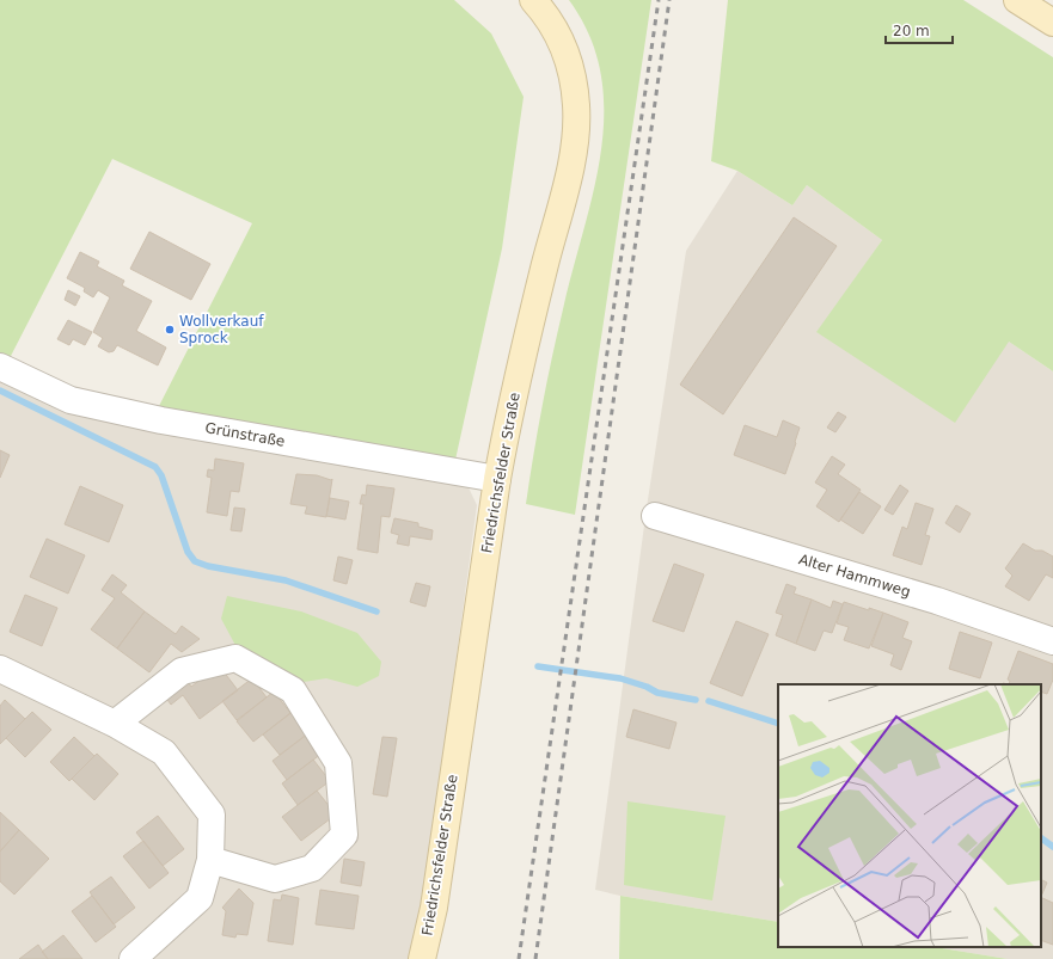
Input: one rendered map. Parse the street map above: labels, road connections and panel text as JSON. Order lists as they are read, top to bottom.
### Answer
{
  "streets": {
    "main road": ["Friedrichsfelder Straße"],
    "street": ["Grünstraße", "Alter Hammweg"]
  },
  "crossings": [
    ["Grünstraße", "Friedrichsfelder Straße"]
  ],
  "places": ["Wollverkauf Sprock"],
  "scale_bar": "20 m"
}
